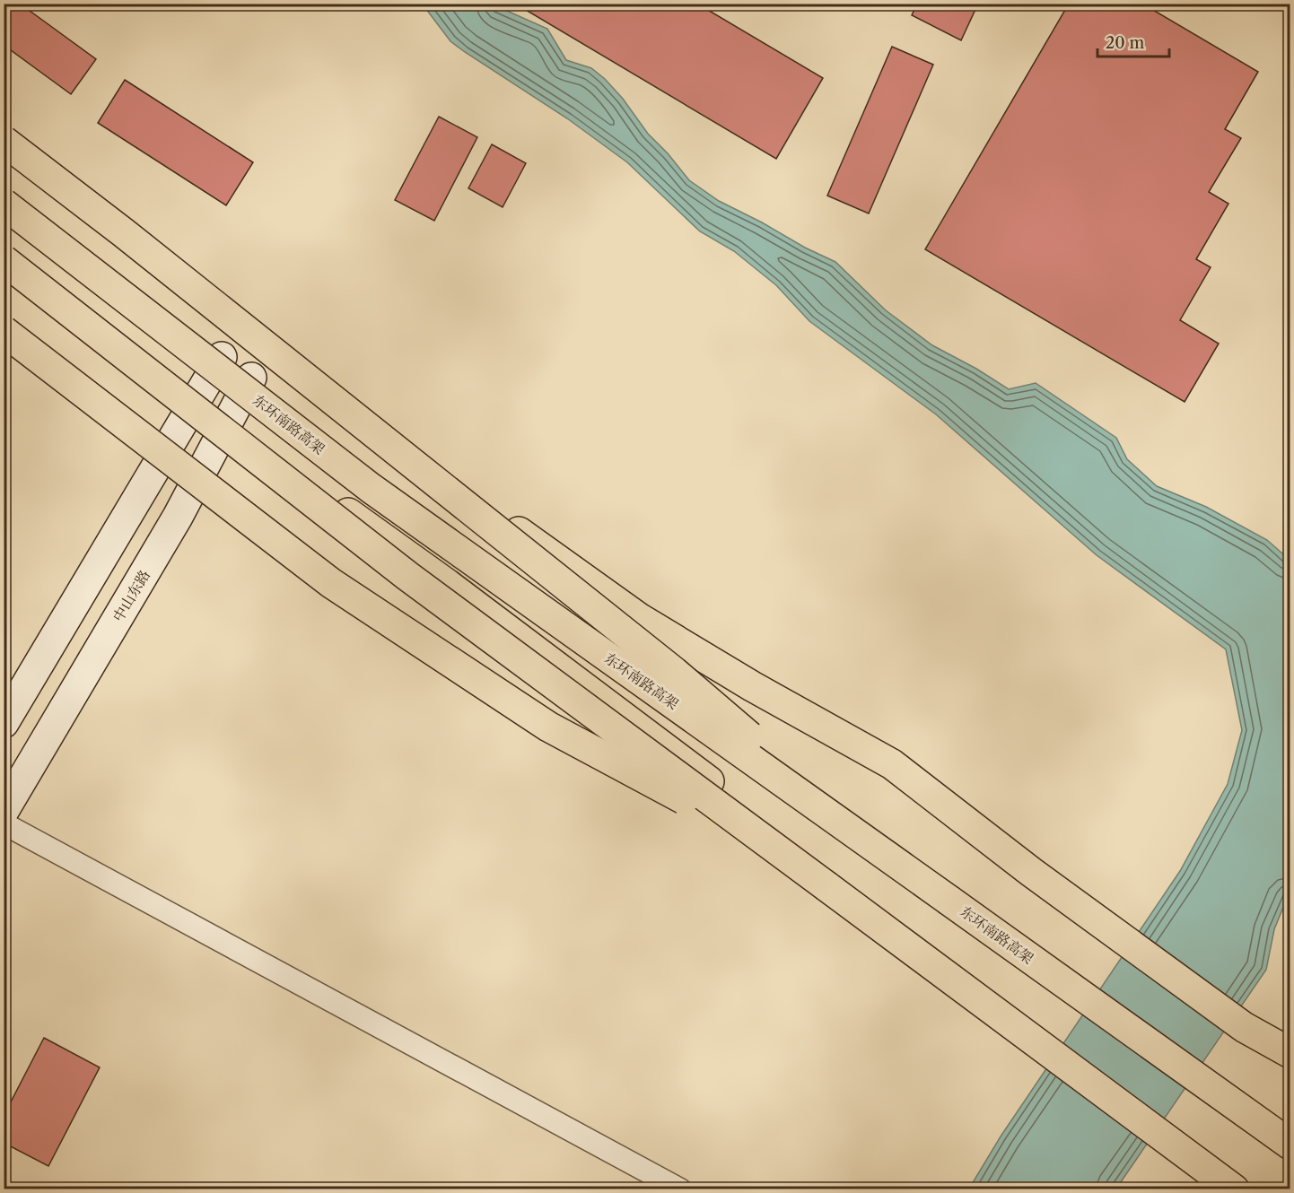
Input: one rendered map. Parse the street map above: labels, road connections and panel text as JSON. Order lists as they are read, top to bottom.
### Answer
{
  "streets": {
    "main road": ["东环南路高架", "中山东路"]
  },
  "scale_bar": "20 m"
}
